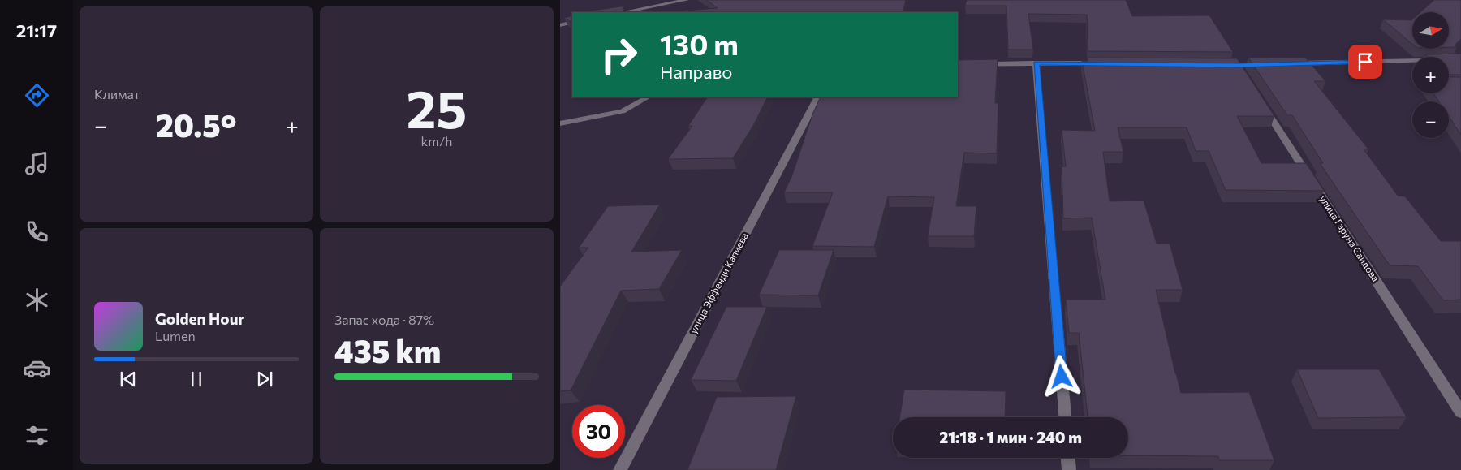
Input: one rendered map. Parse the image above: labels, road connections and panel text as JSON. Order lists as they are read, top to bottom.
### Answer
{
  "streets": {
    "street": ["улица Гаруна Саидова", "улица Эффенди Капиева"]
  },
  "north": "right",
  "page": {
    "tabs": "21:17",
    "tile": [
      "Климат",
      ["25", "km/h"],
      ["Запас хода · 87%", "435 km"]
    ],
    "map_buttons": ["+", "−"],
    "turn": ["130 m", "Направо"],
    "heat": ["−", "20.5°", "+"],
    "song": ["Golden Hour", "Lumen"],
    "limit": "30",
    "trip": "21:18 · 1 мин · 240 m"
  }
}
